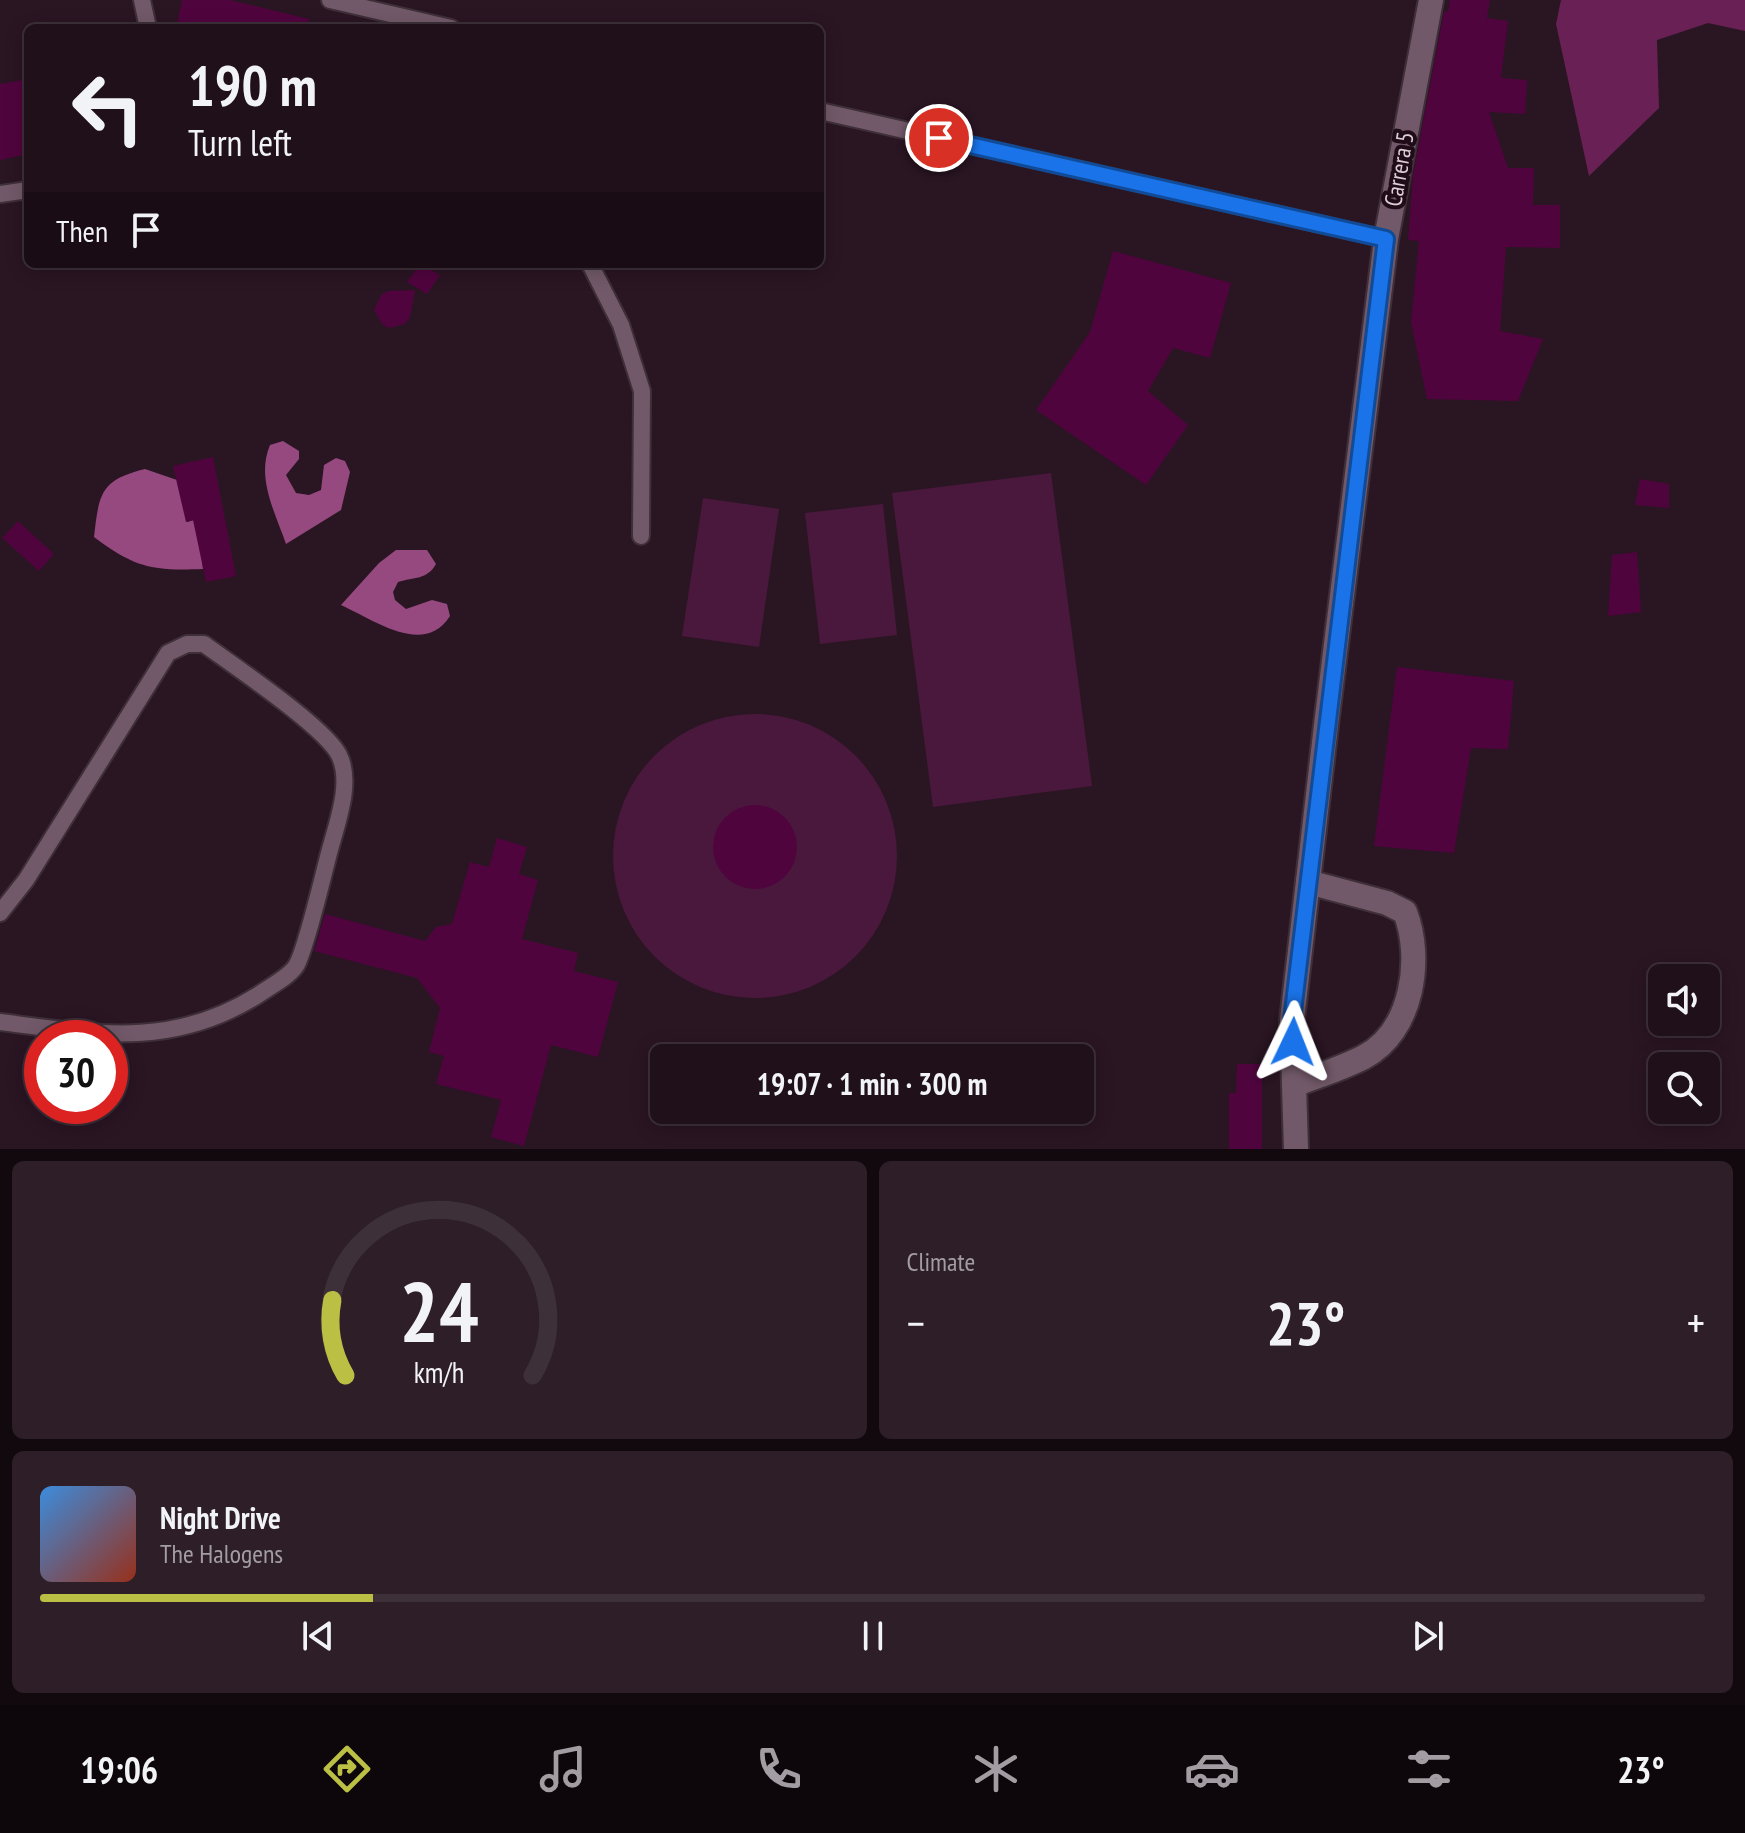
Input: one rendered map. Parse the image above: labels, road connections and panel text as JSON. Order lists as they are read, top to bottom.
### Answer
{
  "streets": {
    "street": ["Carrera 5"]
  },
  "page": {
    "turn": ["190 m", "Turn left"],
    "then": "Then",
    "limit": "30",
    "trip": "19:07 · 1 min · 300 m",
    "tile": "Climate",
    "heat": ["−", "23°", "+"],
    "song": ["Night Drive", "The Halogens"],
    "tabs": ["19:06", "23°"],
    "gauge": ["24", "km/h"]
  }
}
